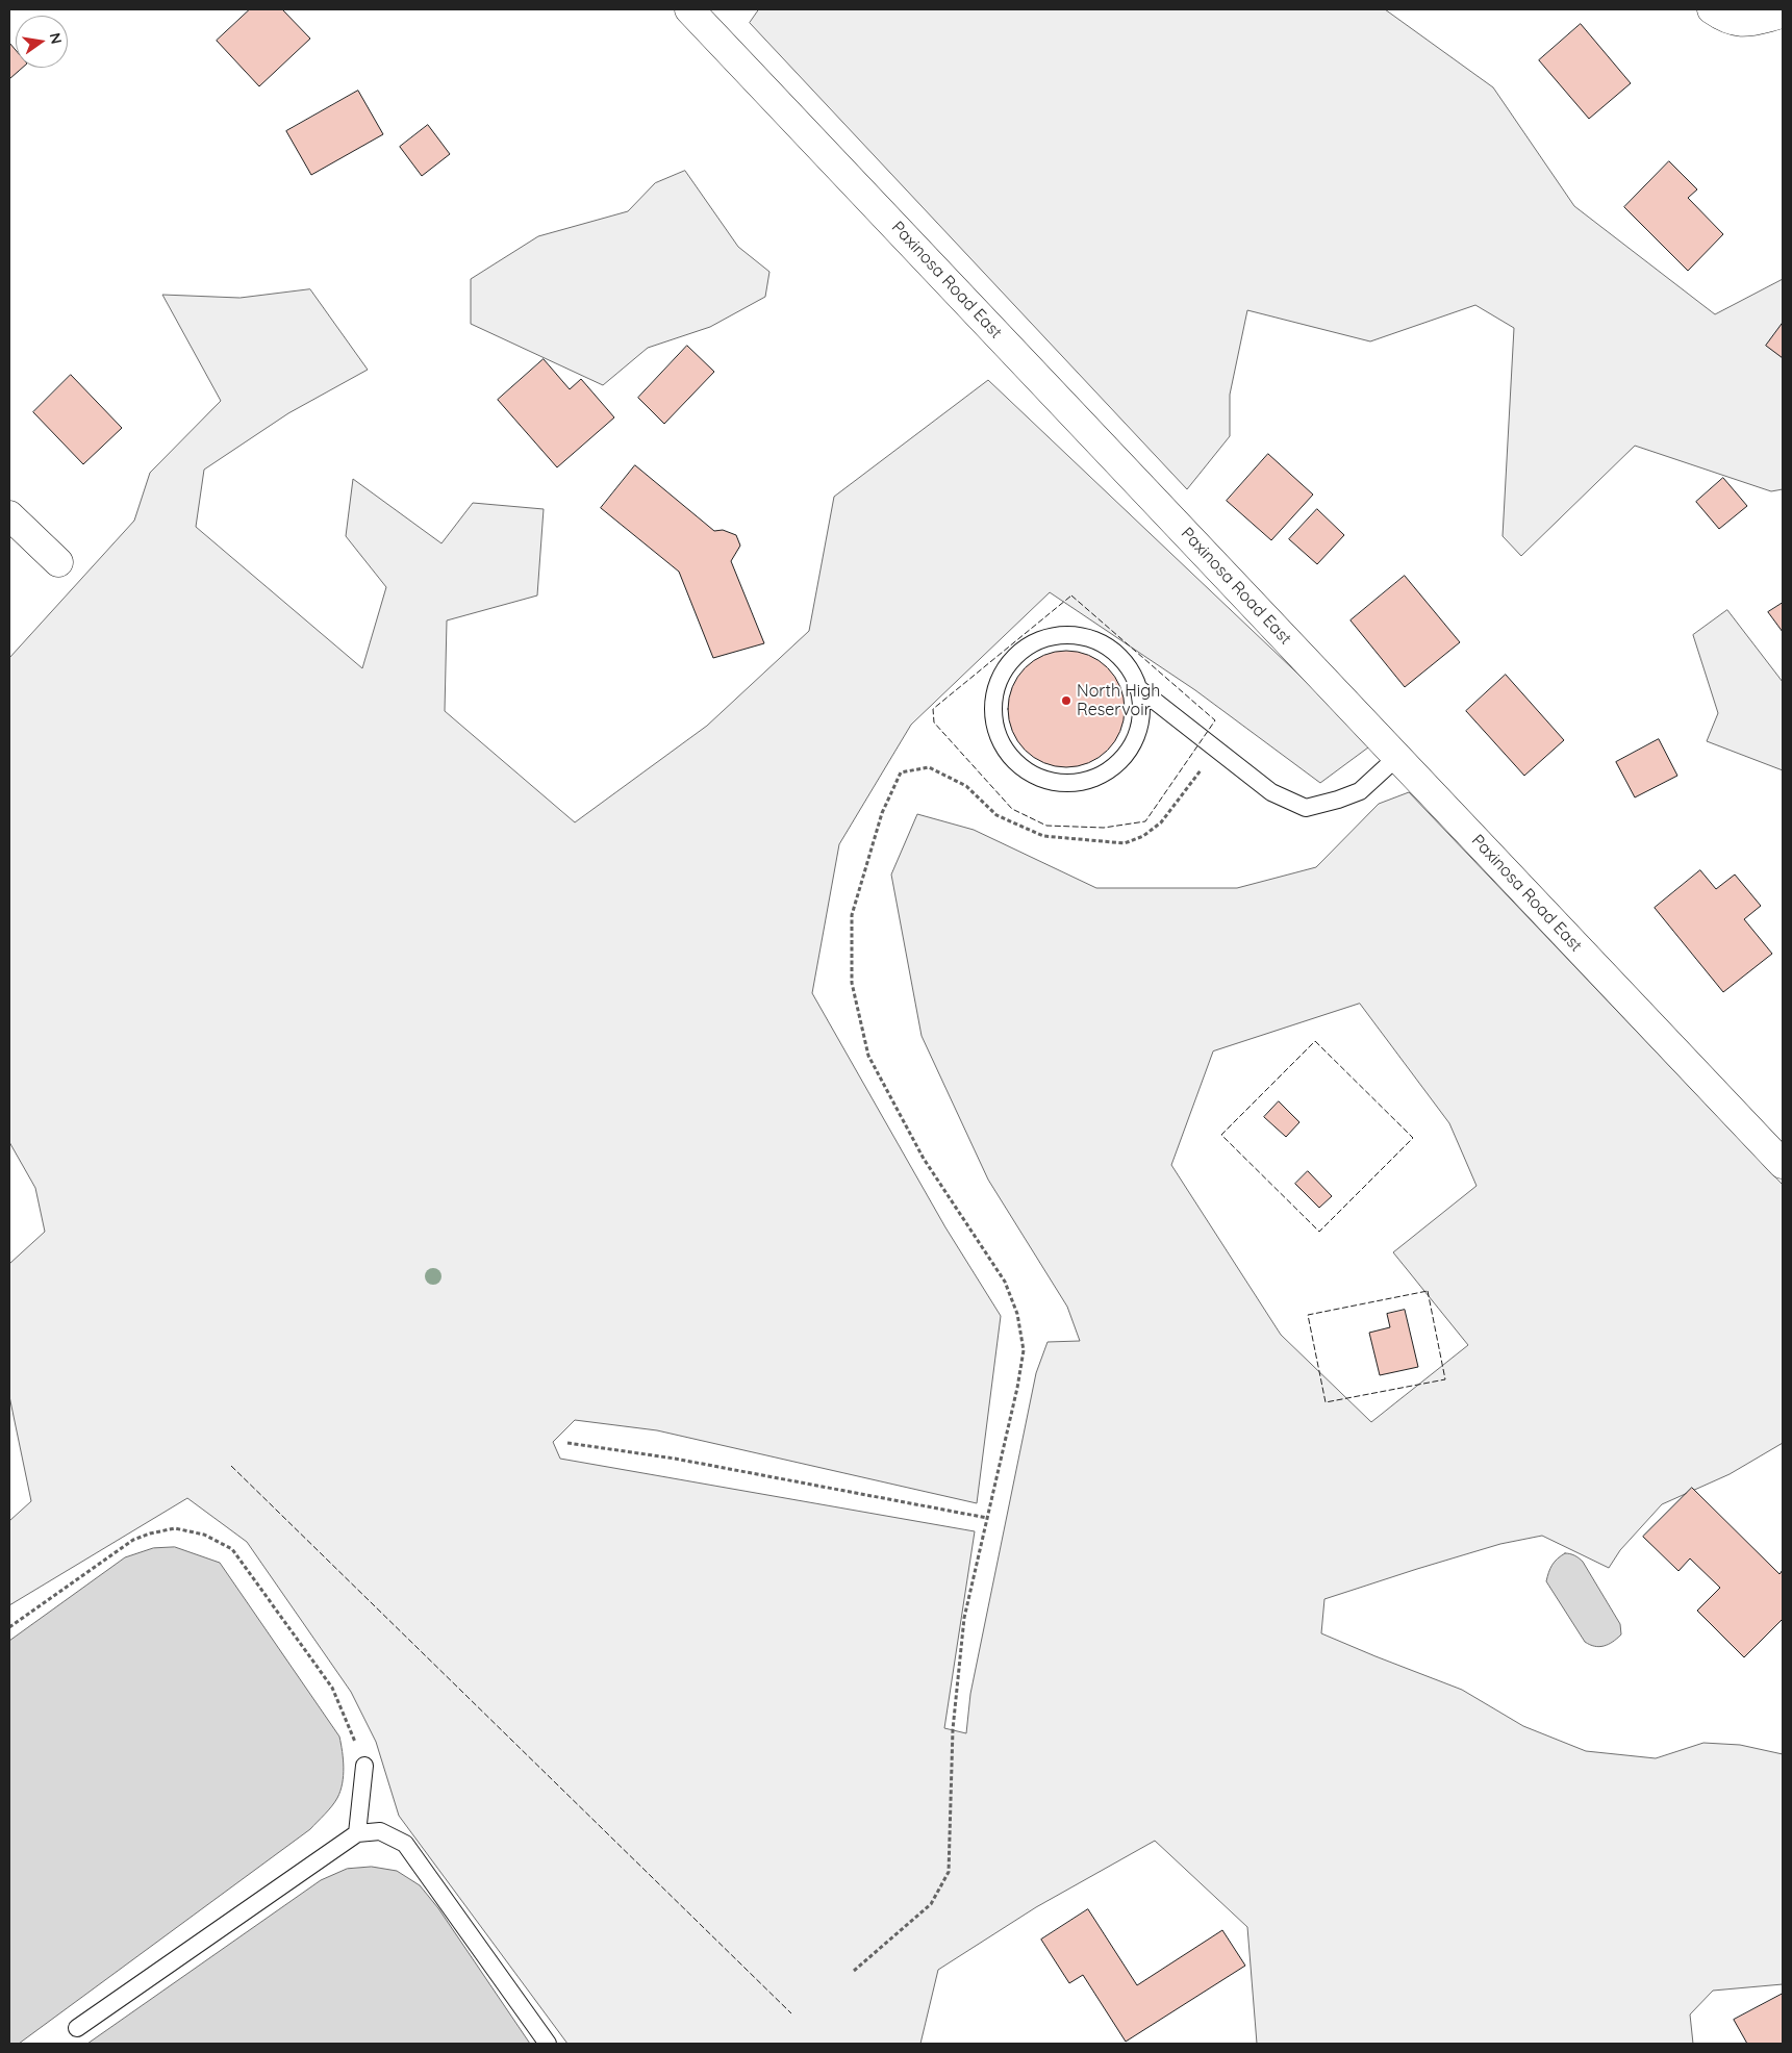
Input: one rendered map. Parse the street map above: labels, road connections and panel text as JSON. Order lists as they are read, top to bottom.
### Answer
{
  "streets": {
    "street": ["Paxinosa Road East"]
  },
  "places": ["North High Reservoir"],
  "north": "right"
}
